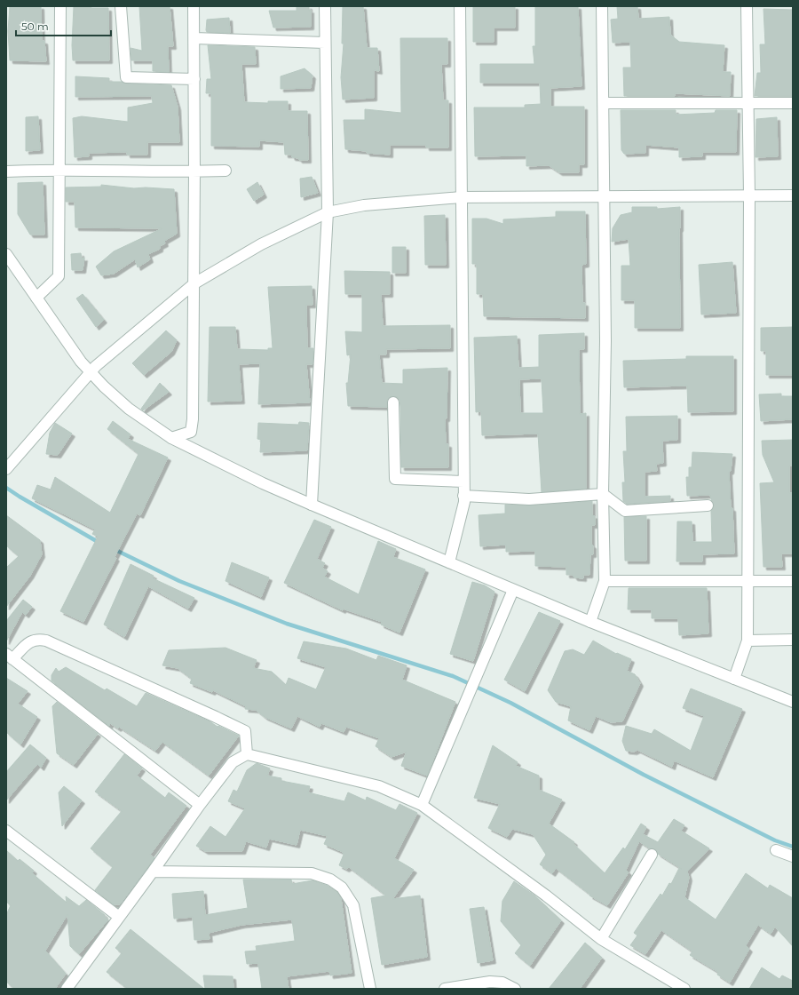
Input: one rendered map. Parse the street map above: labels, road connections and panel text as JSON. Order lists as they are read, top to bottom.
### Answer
{
  "scale_bar": "50 m"
}
